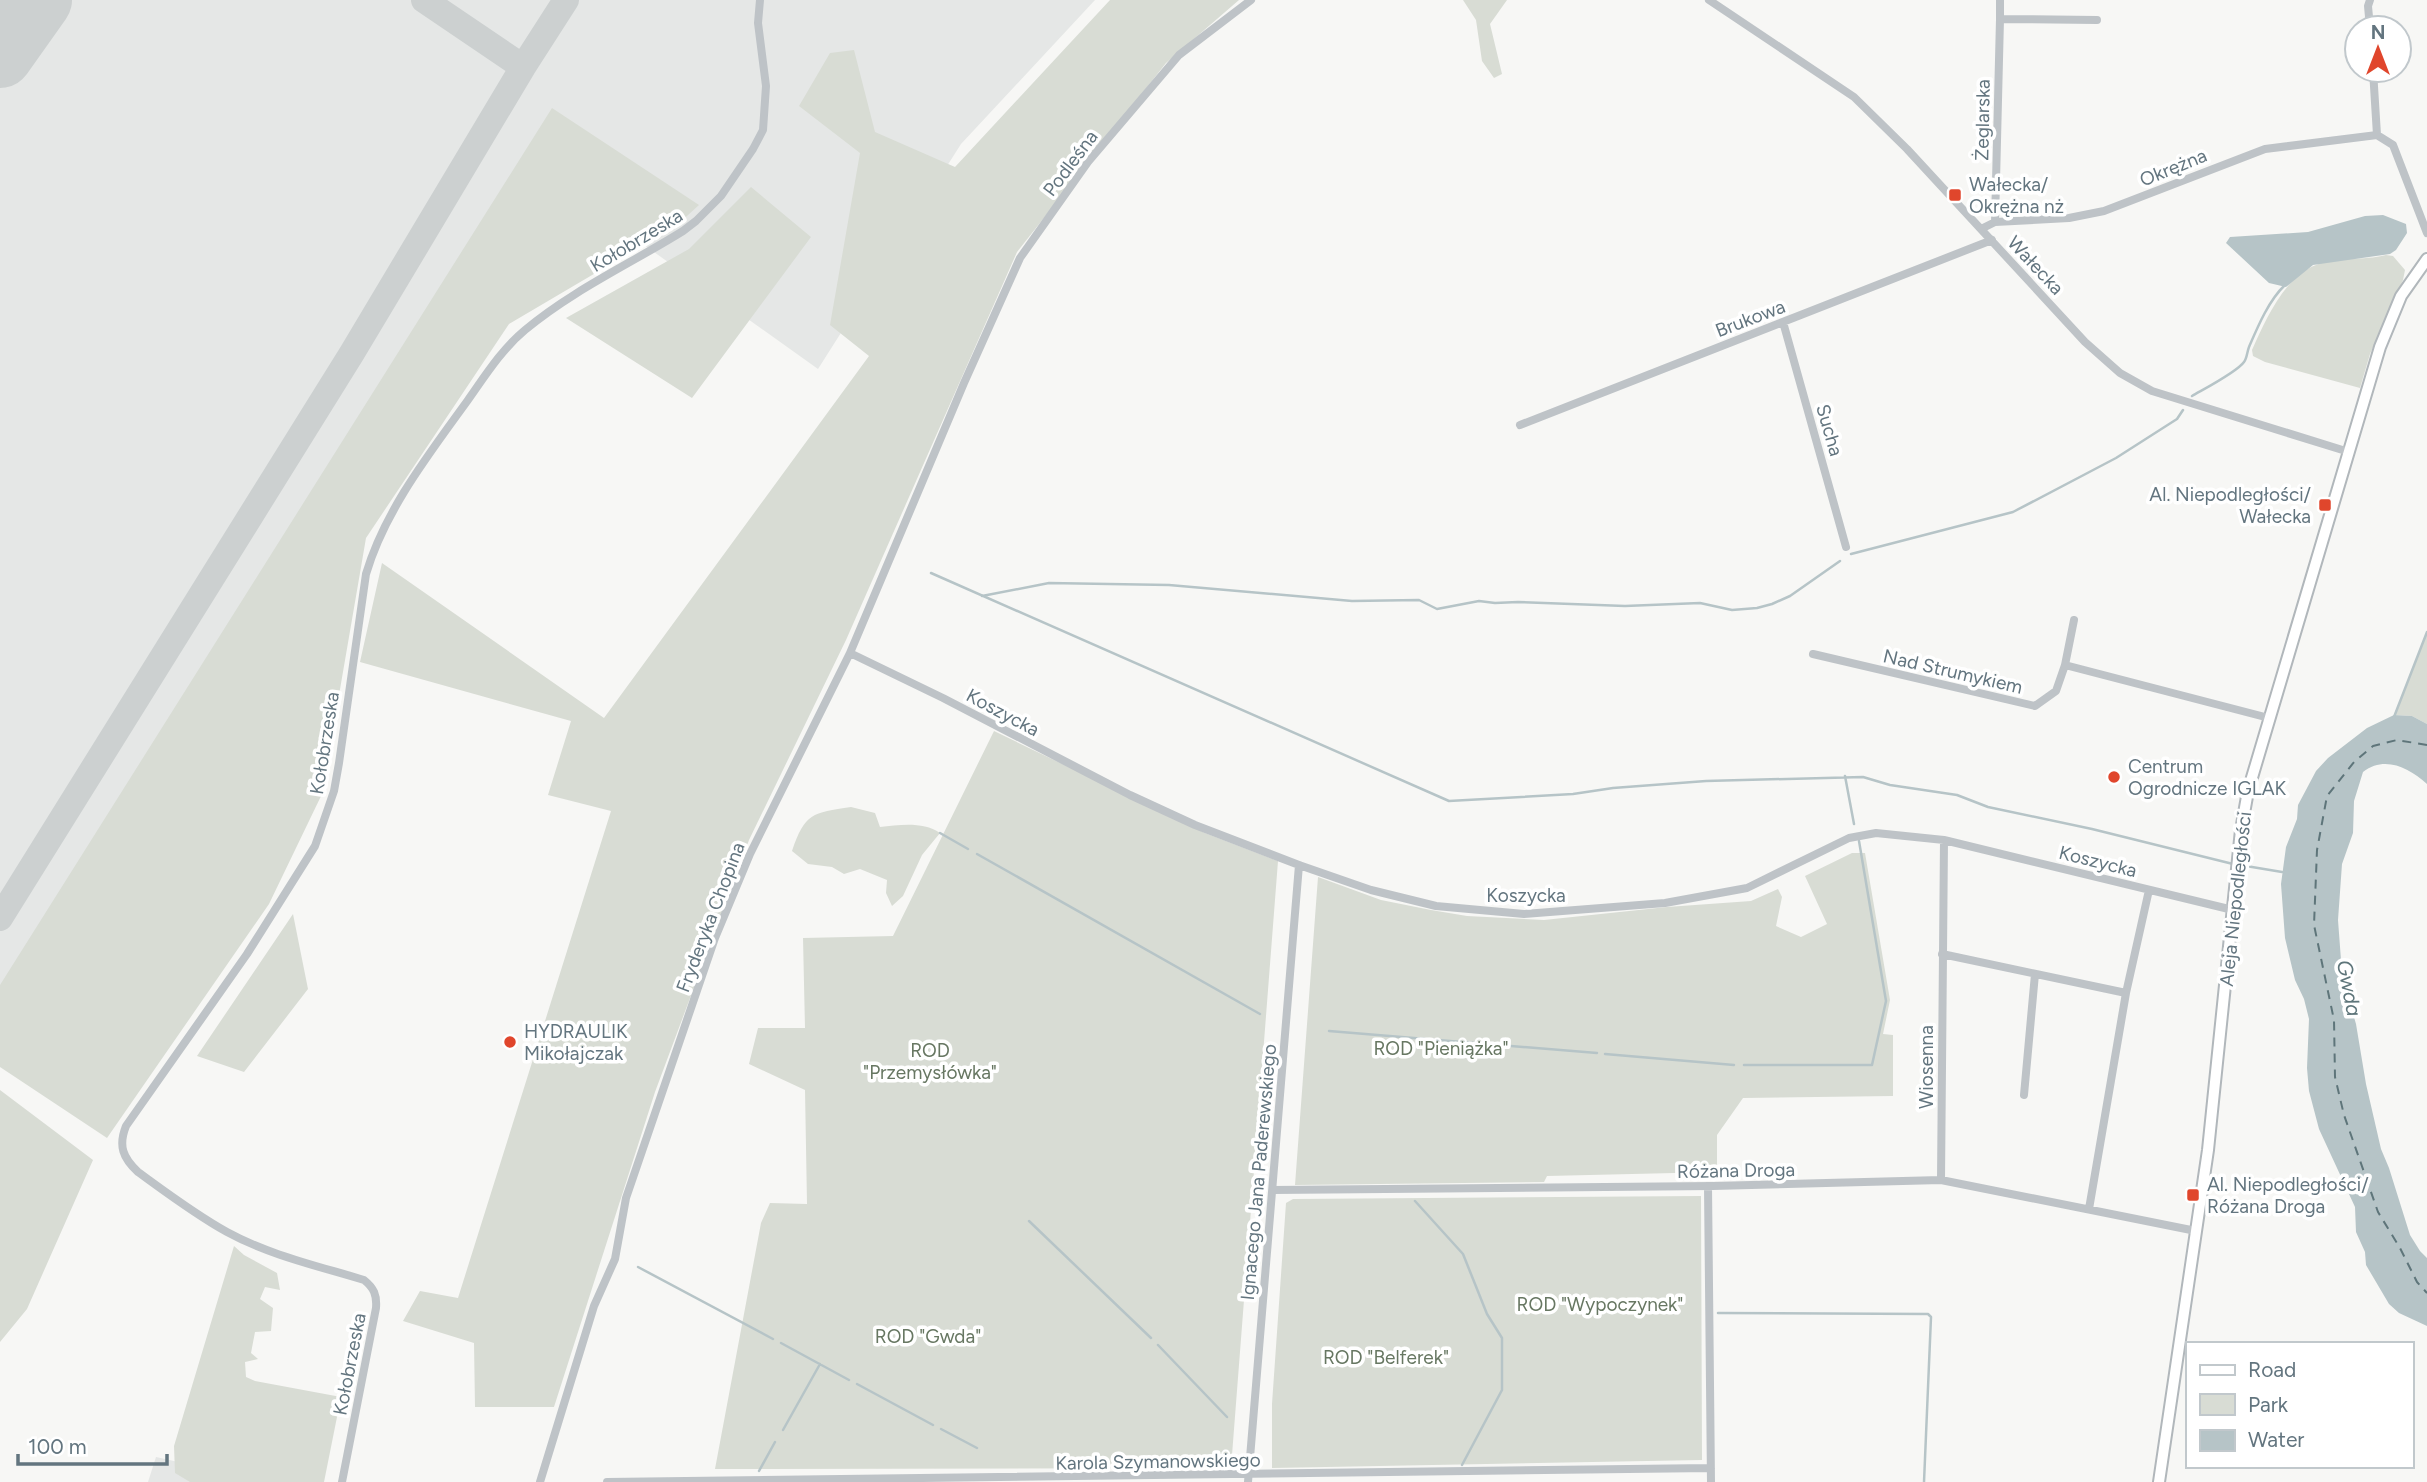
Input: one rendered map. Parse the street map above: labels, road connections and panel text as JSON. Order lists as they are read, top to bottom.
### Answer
{
  "streets": {
    "street": [
      "Żeglarska",
      "Podleśna",
      "Okrężna",
      "Kołobrzeska",
      "Wałecka",
      "Brukowa",
      "Sucha",
      "Nad Strumykiem",
      "Koszycka",
      "Aleja Niepodległości",
      "Fryderyka Chopina",
      "Wiosenna",
      "Różana Droga",
      "Ignacego Jana Paderewskiego",
      "Karola Szymanowskiego"
    ]
  },
  "crossings": [
    ["Żeglarska", "Okrężna"],
    ["Podleśna", "Fryderyka Chopina"],
    ["Okrężna", "Wałecka"],
    ["Wałecka", "Brukowa"],
    ["Wałecka", "Aleja Niepodległości"],
    ["Brukowa", "Sucha"],
    ["Koszycka", "Aleja Niepodległości"],
    ["Koszycka", "Fryderyka Chopina"],
    ["Koszycka", "Wiosenna"],
    ["Koszycka", "Ignacego Jana Paderewskiego"],
    ["Aleja Niepodległości", "Różana Droga"],
    ["Wiosenna", "Różana Droga"],
    ["Różana Droga", "Ignacego Jana Paderewskiego"],
    ["Ignacego Jana Paderewskiego", "Karola Szymanowskiego"]
  ],
  "water": ["Gwda"],
  "parks": [
    "ROD \"Pieniążka\"",
    "ROD \"Przemysłówka\"",
    "ROD \"Wypoczynek\"",
    "ROD \"Gwda\"",
    "ROD \"Belferek\""
  ],
  "places": {
    "transit": ["Wałecka/ Okrężna nż", "Al. Niepodległości/ Wałecka", "Al. Niepodległości/ Różana Droga"],
    "other": ["Centrum Ogrodnicze IGLAK", "HYDRAULIK Mikołajczak"]
  },
  "legend": ["Road", "Park", "Water"],
  "scale_bar": "100 m",
  "north": "top"
}
